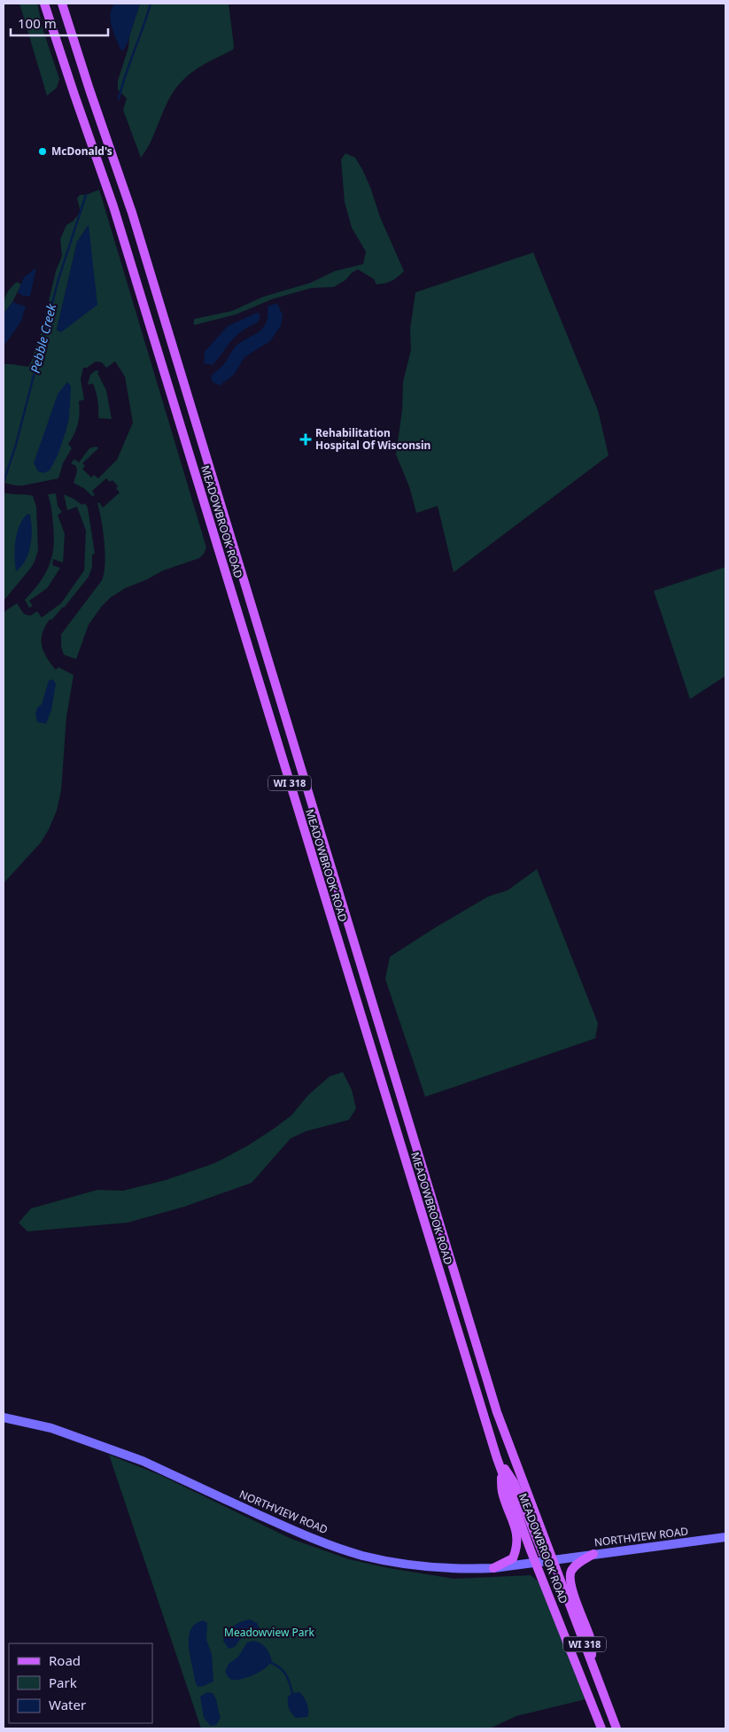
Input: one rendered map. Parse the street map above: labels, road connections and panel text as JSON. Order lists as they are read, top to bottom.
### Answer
{
  "streets": {
    "main road": ["MEADOWBROOK ROAD", "WI 318"],
    "street": ["NORTHVIEW ROAD"]
  },
  "crossings": [
    ["MEADOWBROOK ROAD", "NORTHVIEW ROAD"]
  ],
  "water": ["Pebble Creek"],
  "parks": ["Meadowview Park"],
  "places": {
    "other": ["McDonald's"],
    "health": ["Rehabilitation Hospital Of Wisconsin"]
  },
  "legend": ["Road", "Park", "Water"],
  "scale_bar": "100 m"
}
